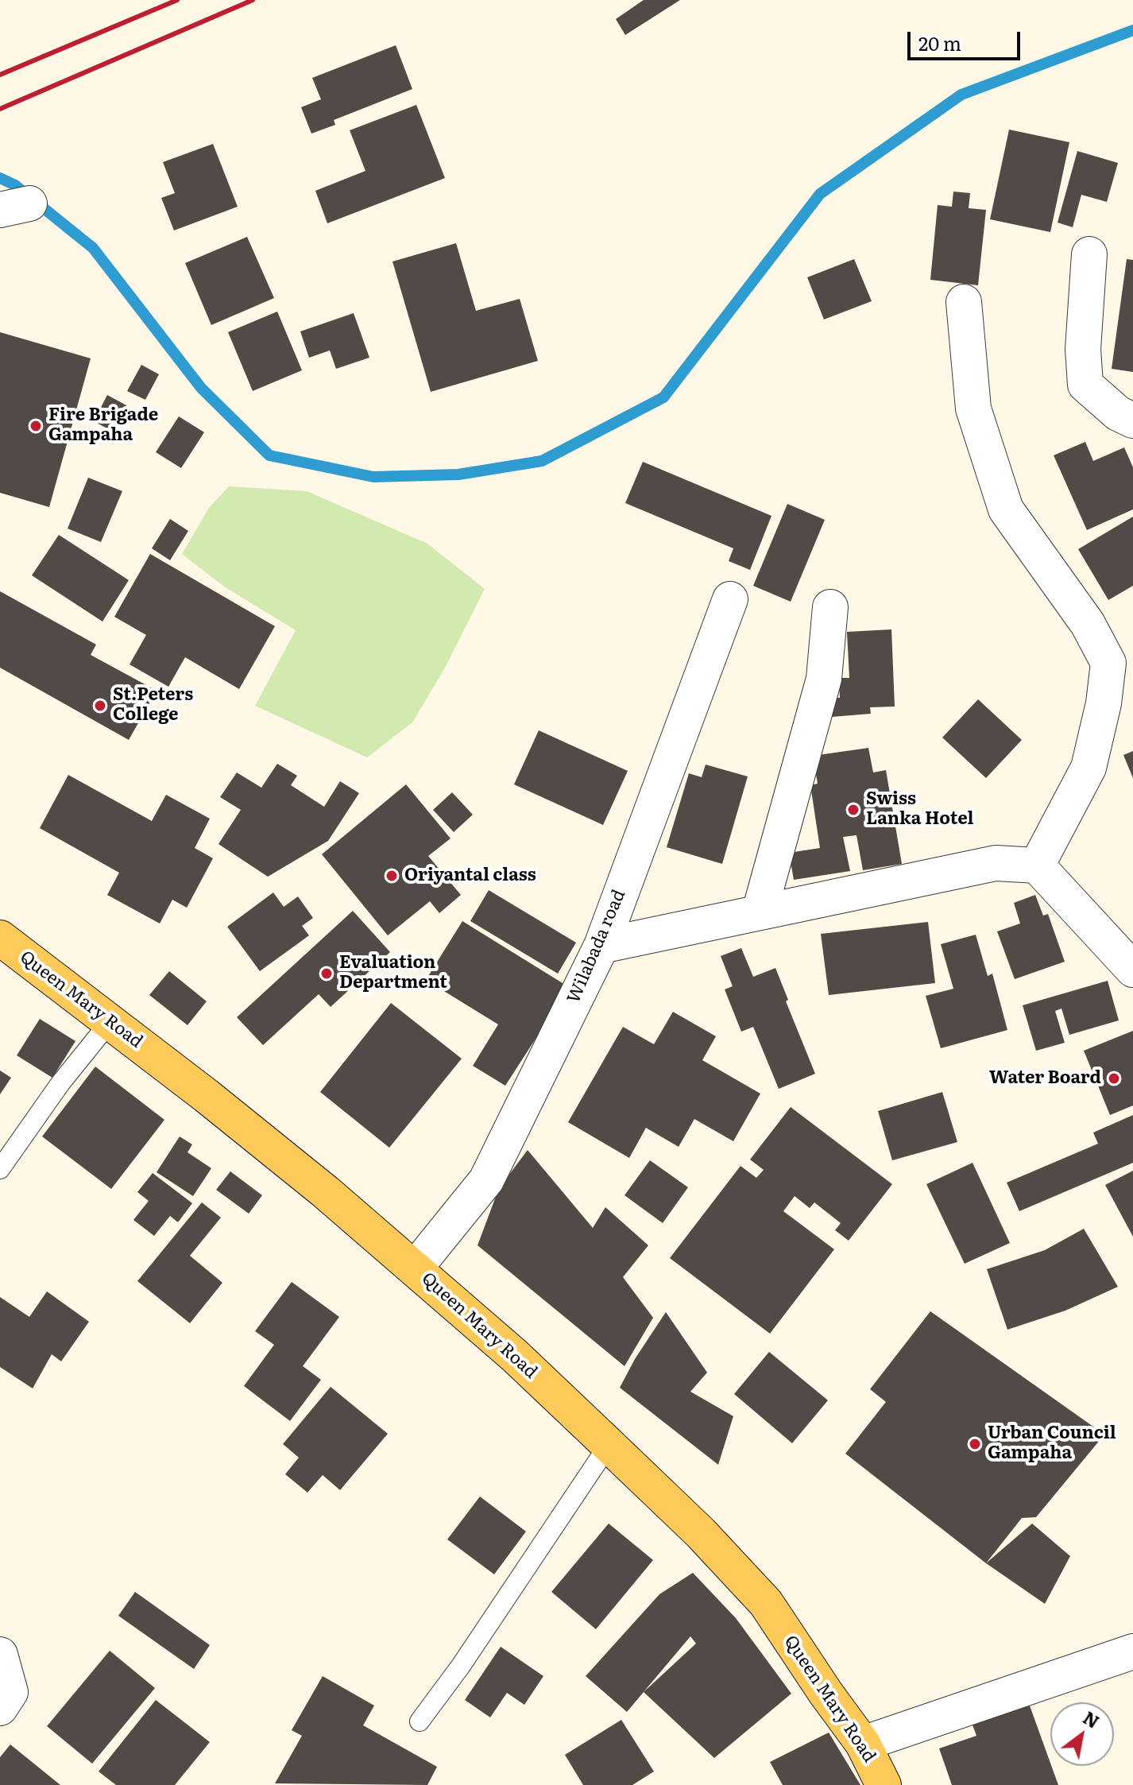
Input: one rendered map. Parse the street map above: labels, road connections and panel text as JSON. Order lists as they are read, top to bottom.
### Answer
{
  "streets": {
    "main road": ["Queen Mary Road"],
    "street": ["Wilabada road"]
  },
  "crossings": [
    ["Wilabada road", "Queen Mary Road"]
  ],
  "places": [
    "Fire Brigade Gampaha",
    "St.Peters College",
    "Swiss Lanka Hotel",
    "Oriyantal class",
    "Evaluation Department",
    "Water Board",
    "Urban Council Gampaha"
  ],
  "scale_bar": "20 m",
  "north": "top right"
}
